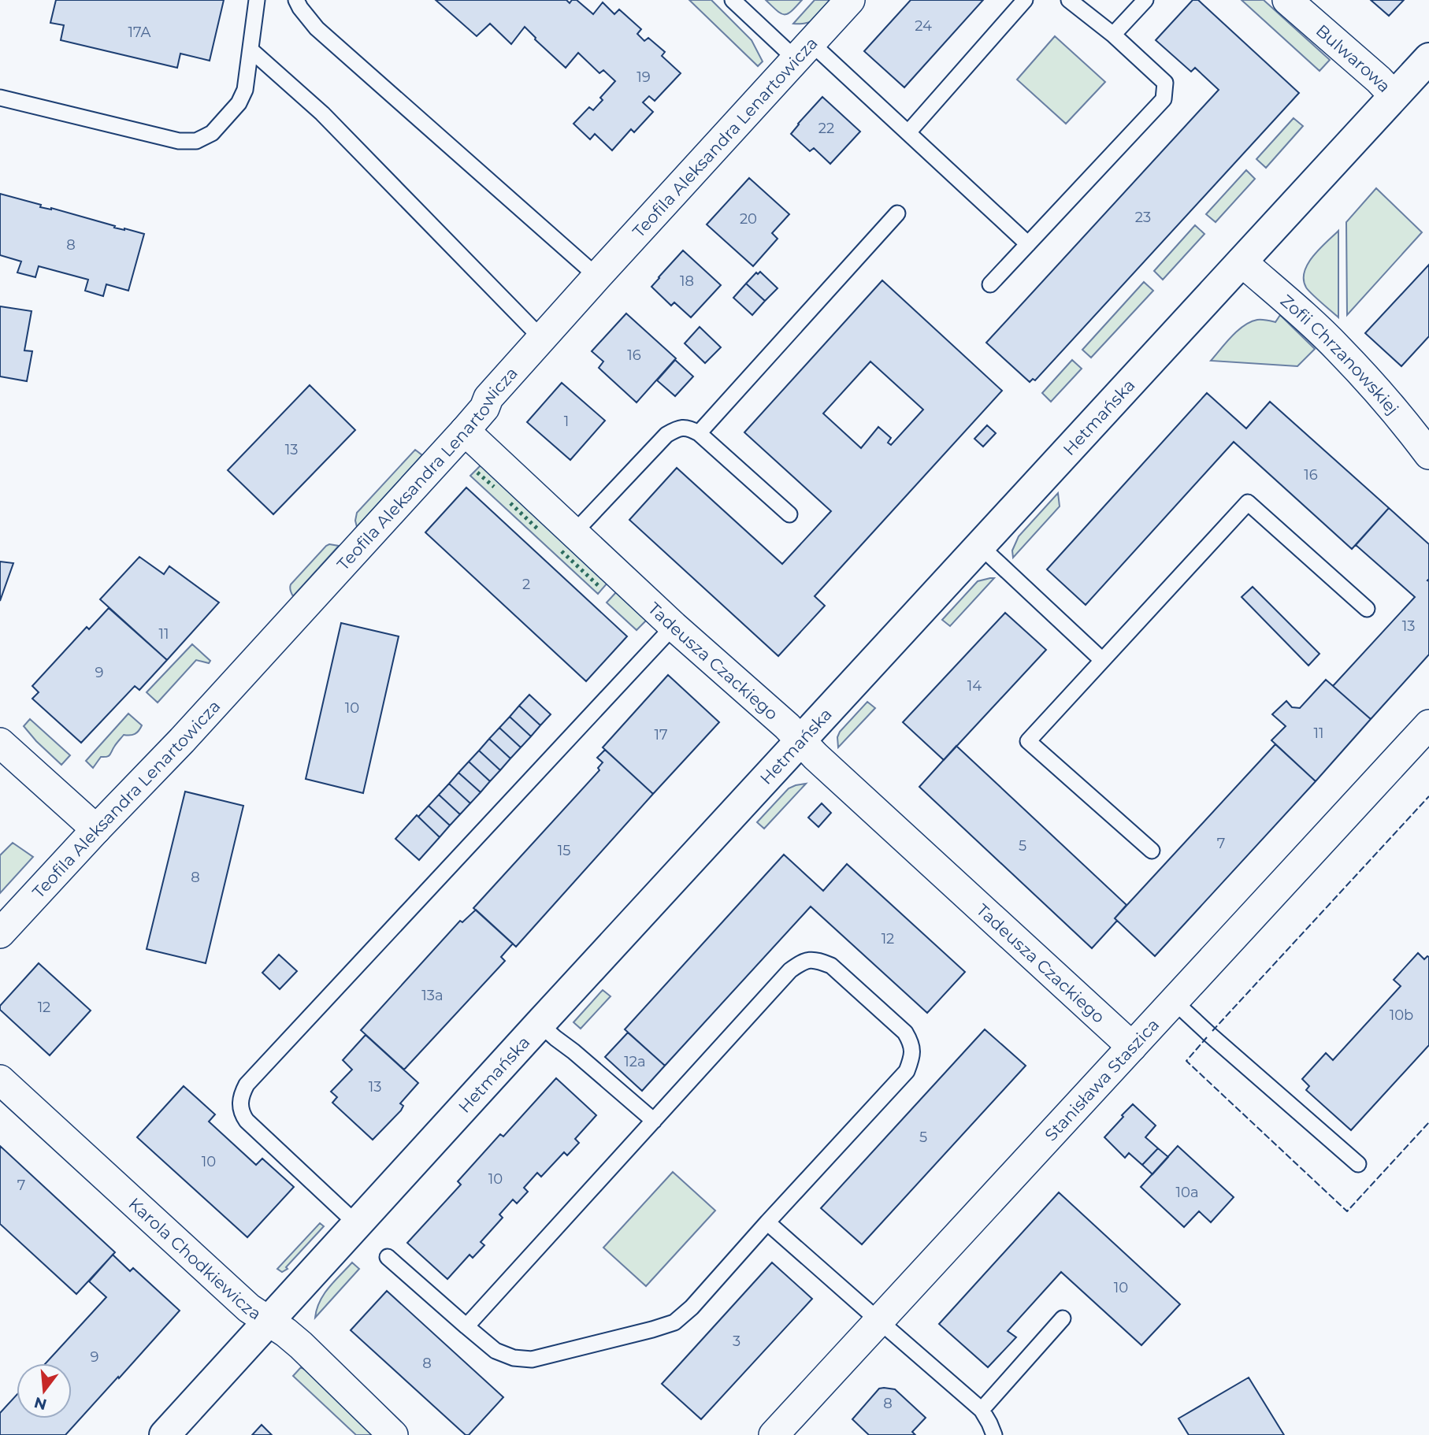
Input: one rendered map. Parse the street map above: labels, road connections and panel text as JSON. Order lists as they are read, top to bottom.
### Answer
{
  "streets": {
    "street": [
      "Bulwarowa",
      "Teofila Aleksandra Lenartowicza",
      "Zofii Chrzanowskiej",
      "Hetmańska",
      "Tadeusza Czackiego",
      "Stanisława Staszica",
      "Karola Chodkiewicza"
    ]
  },
  "crossings": [
    ["Bulwarowa", "Hetmańska"],
    ["Teofila Aleksandra Lenartowicza", "Tadeusza Czackiego"],
    ["Zofii Chrzanowskiej", "Hetmańska"],
    ["Hetmańska", "Tadeusza Czackiego"],
    ["Hetmańska", "Karola Chodkiewicza"],
    ["Tadeusza Czackiego", "Stanisława Staszica"]
  ],
  "house_numbers": [
    "24",
    "17A",
    "19",
    "22",
    "23",
    "20",
    "8",
    "18",
    "16",
    "1",
    "13",
    "16",
    "2",
    "13",
    "11",
    "9",
    "14",
    "10",
    "11",
    "17",
    "7",
    "5",
    "15",
    "8",
    "12",
    "13a",
    "12",
    "10b",
    "12a",
    "13",
    "5",
    "10",
    "10",
    "7",
    "10a",
    "10",
    "3",
    "9",
    "8",
    "8"
  ],
  "north": "bottom"
}
